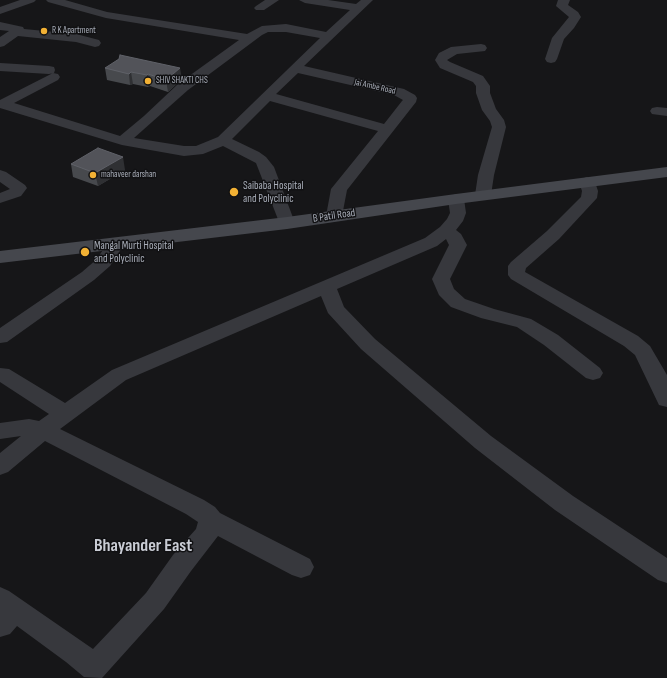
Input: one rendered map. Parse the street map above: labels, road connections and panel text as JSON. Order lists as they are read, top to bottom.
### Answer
{
  "streets": {
    "main road": ["B Patil Road"],
    "street": ["Jai Ambe Road"]
  },
  "crossings": [
    ["Jai Ambe Road", "B Patil Road"]
  ],
  "districts": ["Bhayander East"],
  "places": [
    "R K Apartment",
    "SHIV SHAKTI CHS",
    "mahaveer darshan",
    "Saibaba Hospital and Polyclinic",
    "Mangal Murti Hospital and Polyclinic"
  ]
}
